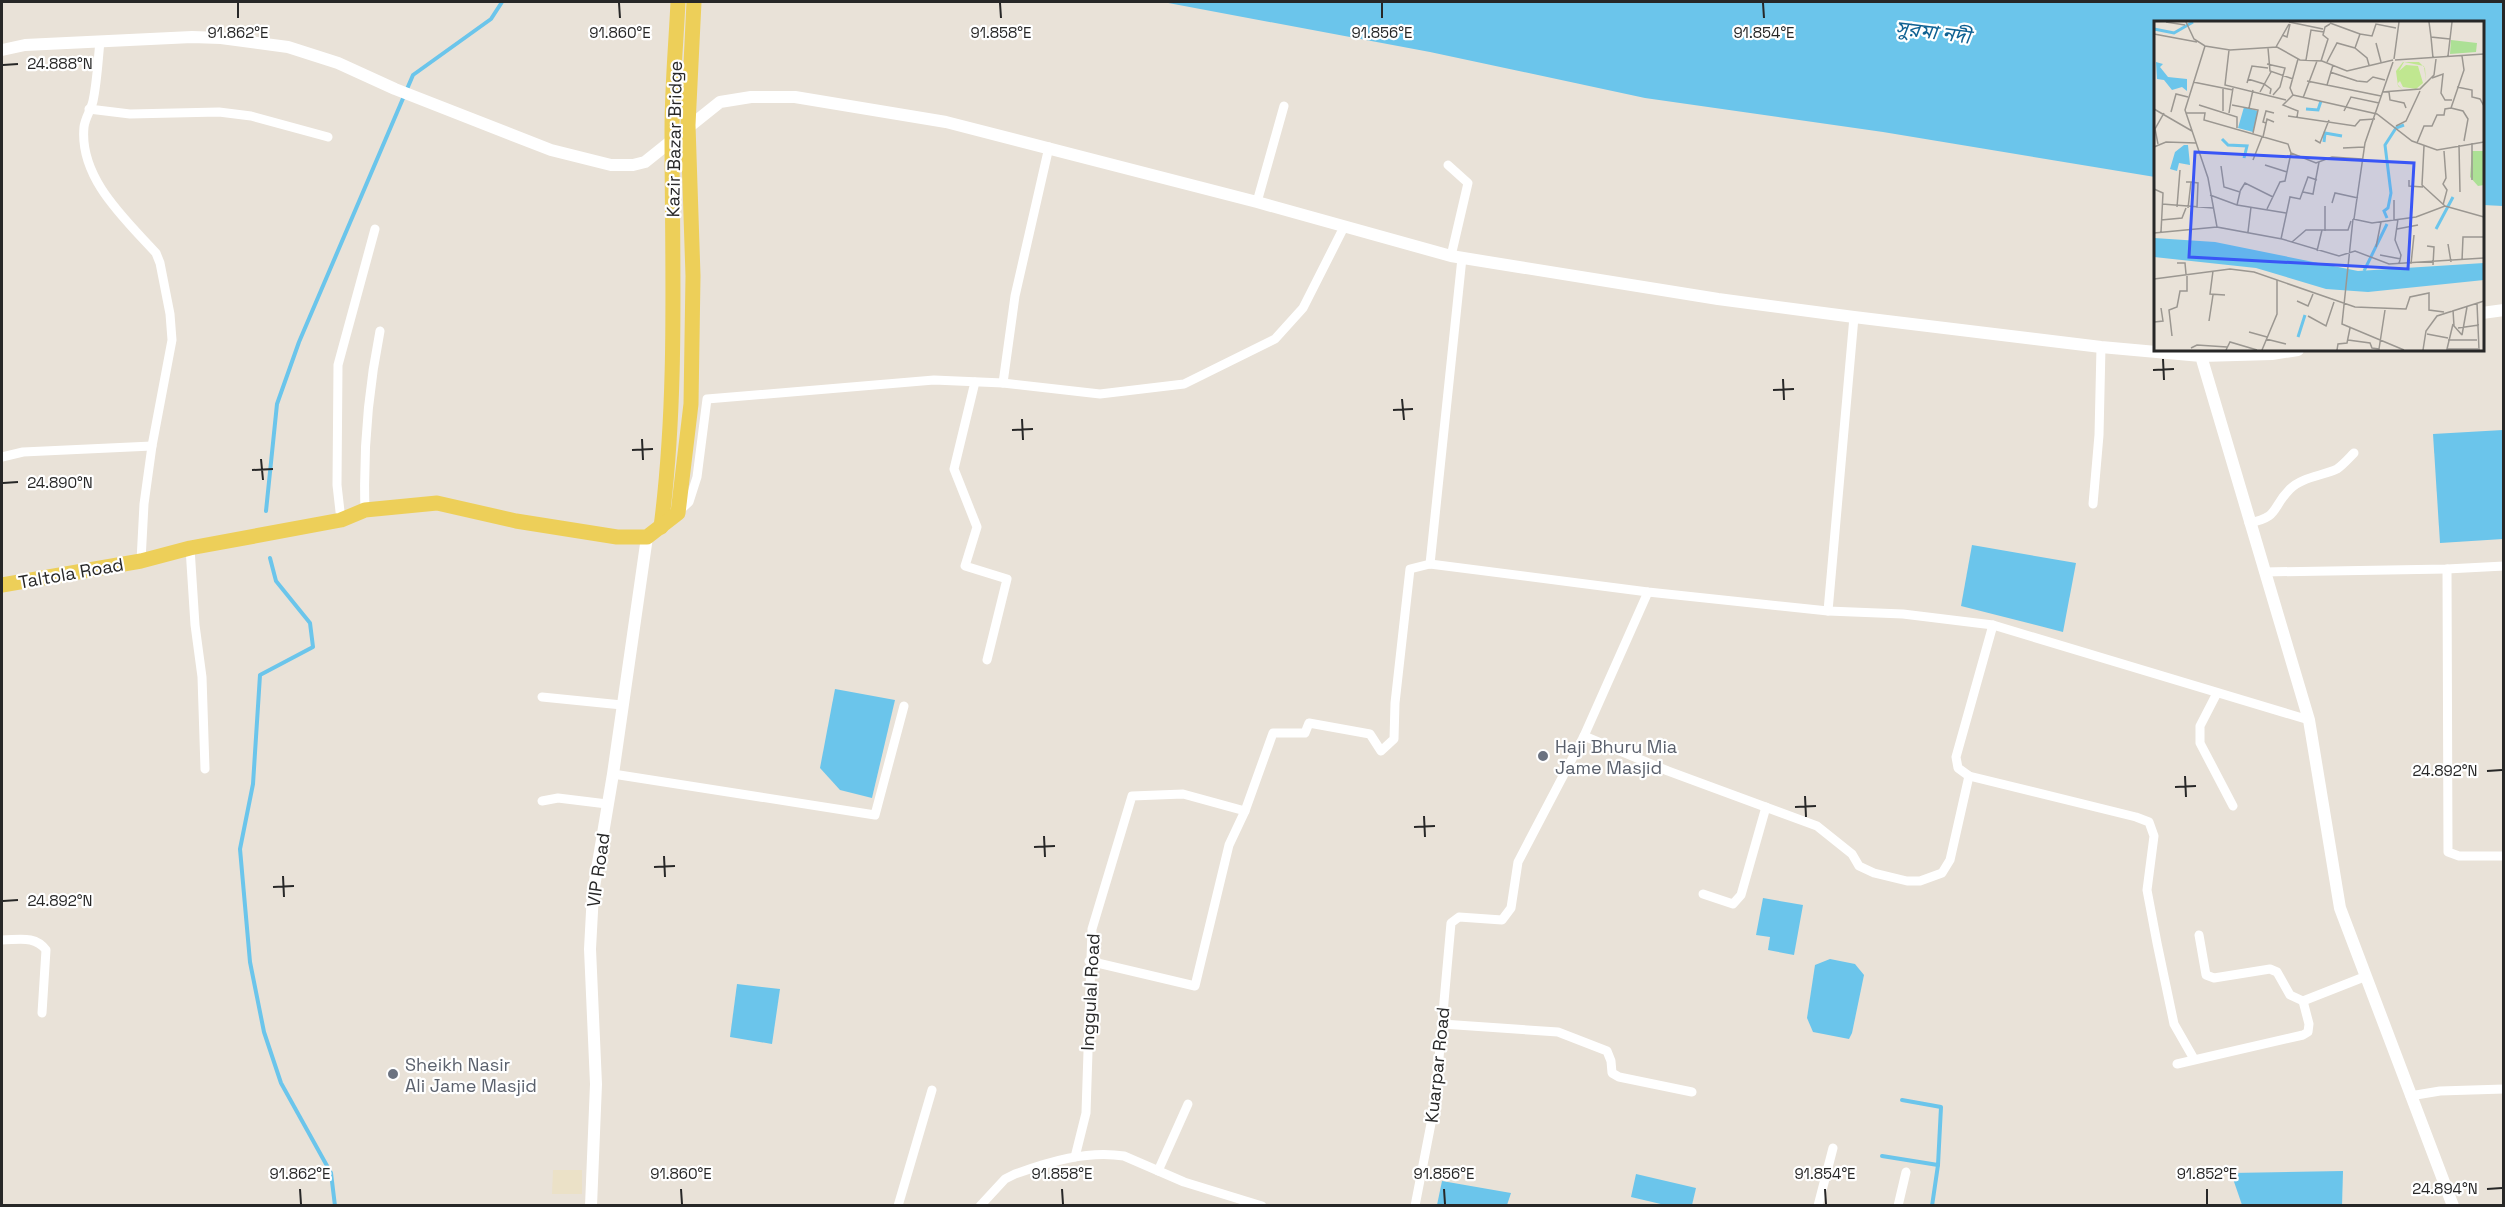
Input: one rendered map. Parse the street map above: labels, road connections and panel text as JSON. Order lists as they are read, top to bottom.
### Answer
{
  "streets": {
    "main road": ["Kazir Bazar Bridge", "Taltola Road"],
    "street": ["VIP Road", "Inggulal Road", "Kuarpar Road"]
  },
  "crossings": [
    ["Taltola Road", "VIP Road"]
  ],
  "water": ["সুরমা নদী"],
  "places": ["Haji Bhuru Mia Jame Masjid", "Sheikh Nasir Ali Jame Masjid"],
  "coordinates": [
    "91.862°E",
    "91.860°E",
    "91.858°E",
    "91.856°E",
    "91.854°E",
    "24.888°N",
    "24.890°N",
    "24.892°N",
    "91.852°E",
    "24.894°N"
  ]
}
